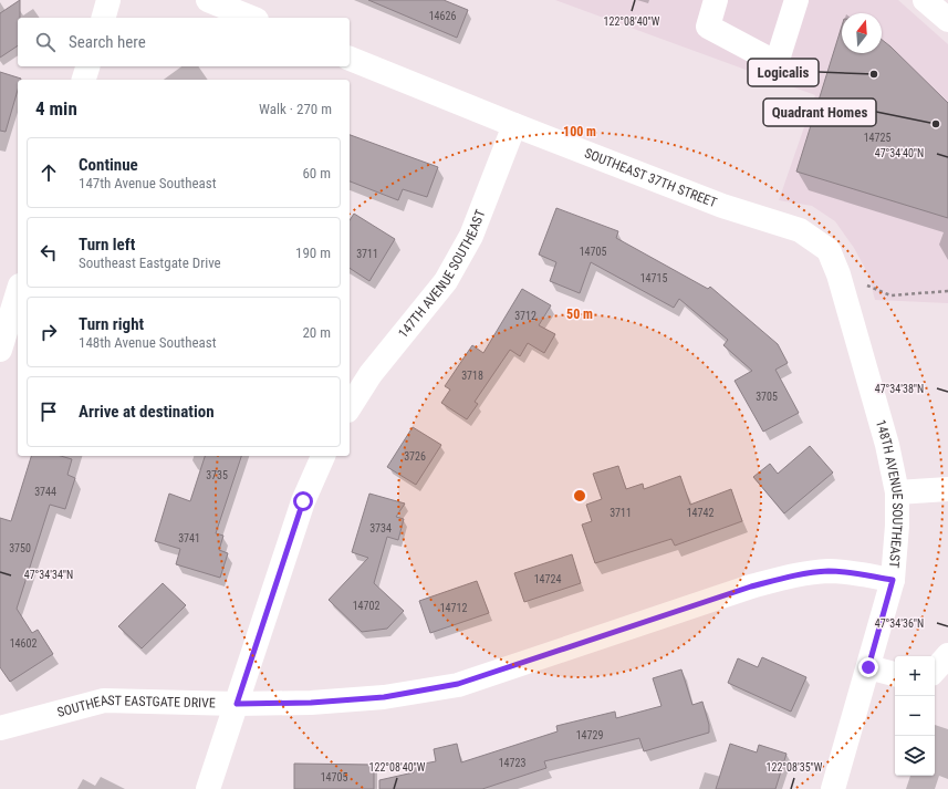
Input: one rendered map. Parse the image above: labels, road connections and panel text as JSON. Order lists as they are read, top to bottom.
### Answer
{
  "streets": {
    "street": [
      "SOUTHEAST 37TH STREET",
      "147TH AVENUE SOUTHEAST",
      "148TH AVENUE SOUTHEAST",
      "SOUTHEAST EASTGATE DRIVE"
    ]
  },
  "crossings": [
    ["SOUTHEAST 37TH STREET", "147TH AVENUE SOUTHEAST"],
    ["SOUTHEAST 37TH STREET", "148TH AVENUE SOUTHEAST"],
    ["148TH AVENUE SOUTHEAST", "SOUTHEAST EASTGATE DRIVE"]
  ],
  "places": ["Logicalis", "Quadrant Homes"],
  "house_numbers": [
    "14626",
    "14725",
    "14705",
    "3711",
    "14715",
    "3712",
    "3718",
    "3705",
    "3726",
    "3735",
    "3744",
    "3711",
    "14742",
    "3734",
    "3741",
    "3750",
    "14724",
    "14702",
    "14712",
    "14602",
    "14729",
    "14723",
    "14705"
  ],
  "north": "top",
  "page": {
    "search": "Search here",
    "heading": ["4 min", "Walk · 270 m"],
    "list": [
      ["Continue", "147th Avenue Southeast", "60 m"],
      ["Turn left", "Southeast Eastgate Drive", "190 m"],
      ["Turn right", "148th Avenue Southeast", "20 m"],
      "Arrive at destination"
    ],
    "map_buttons": ["+", "−"]
  },
  "coordinates": [
    "122°08'40\"W",
    "47°34'40\"N",
    "47°34'38\"N",
    "47°34'34\"N",
    "47°34'36\"N",
    "122°08'35\"W"
  ],
  "rings": ["100 m", "50 m"]
}
